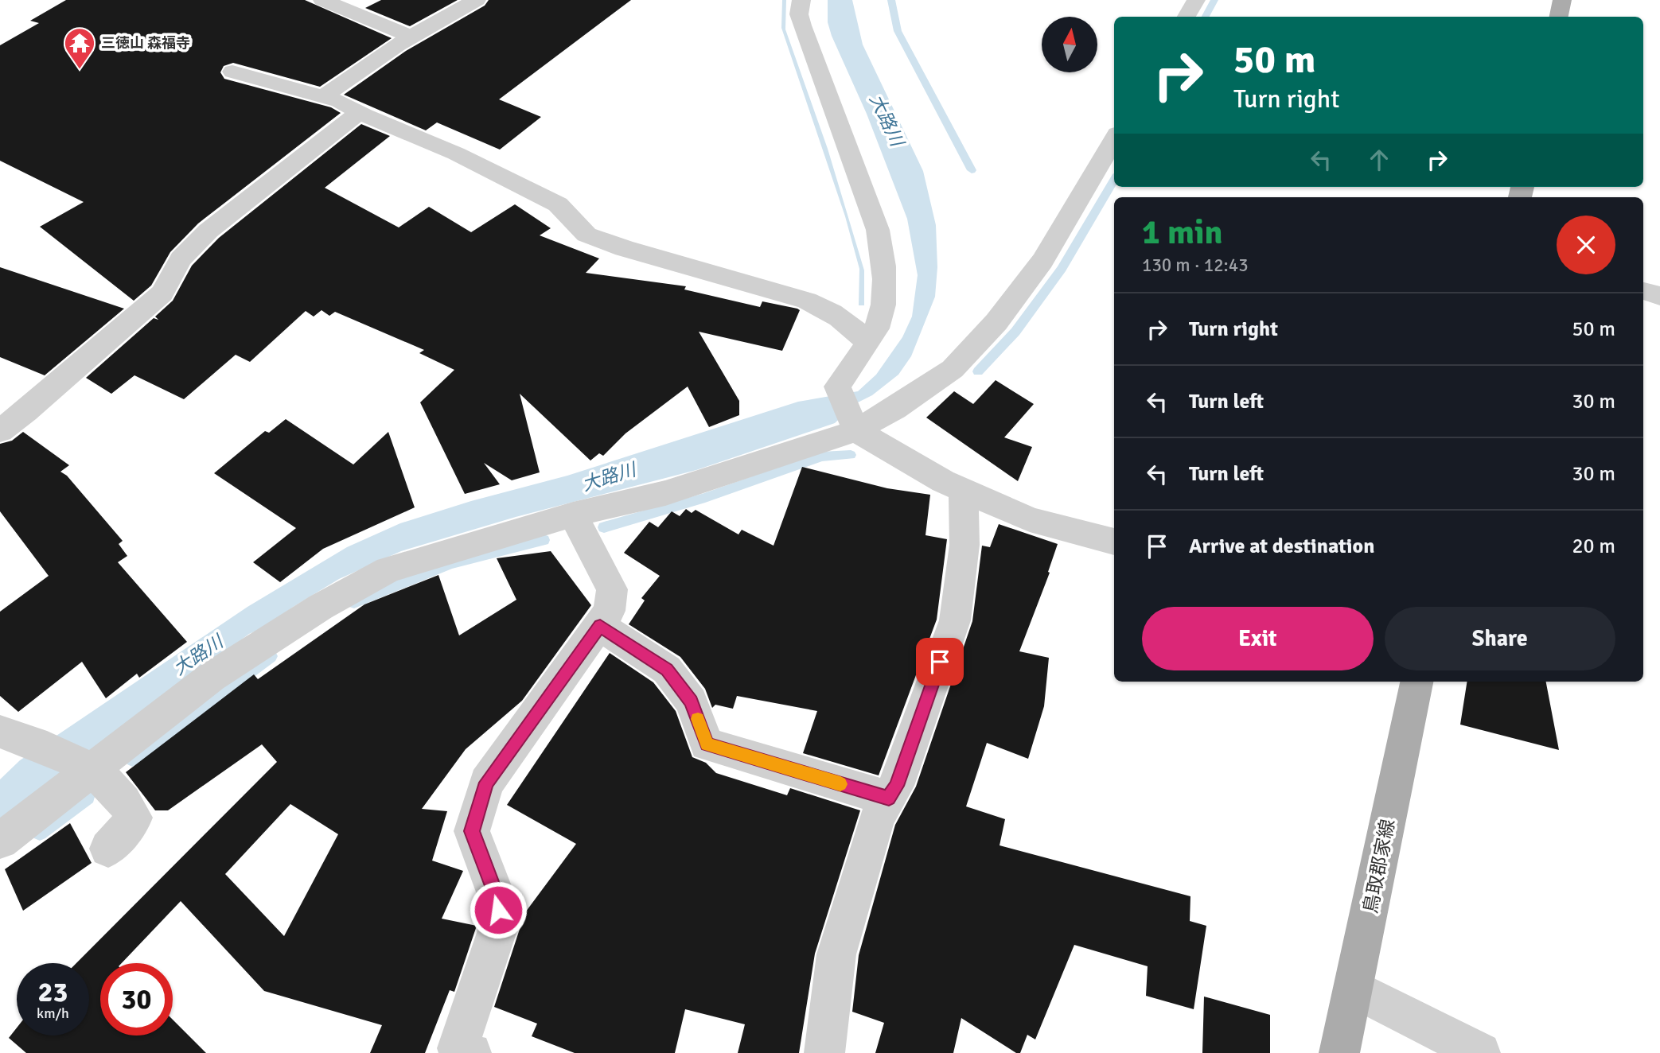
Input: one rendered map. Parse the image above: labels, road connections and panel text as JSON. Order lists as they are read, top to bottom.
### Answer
{
  "streets": {
    "main road": ["鳥取郡家線"]
  },
  "water": ["大路川"],
  "places": {
    "temple": ["三徳山 森福寺"]
  },
  "north": "top",
  "page": {
    "turn": ["50 m", "Turn right"],
    "heading": ["1 min", "130 m · 12:43"],
    "list": [
      {
        "name": "Turn right",
        "value": "50 m"
      },
      {
        "name": "Turn left",
        "value": "30 m"
      },
      {
        "name": "Turn left",
        "value": "30 m"
      },
      {
        "name": "Arrive at destination",
        "value": "20 m"
      }
    ],
    "buttons": ["Exit", "Share"],
    "speed": "23 km/h",
    "limit": "30"
  }
}
